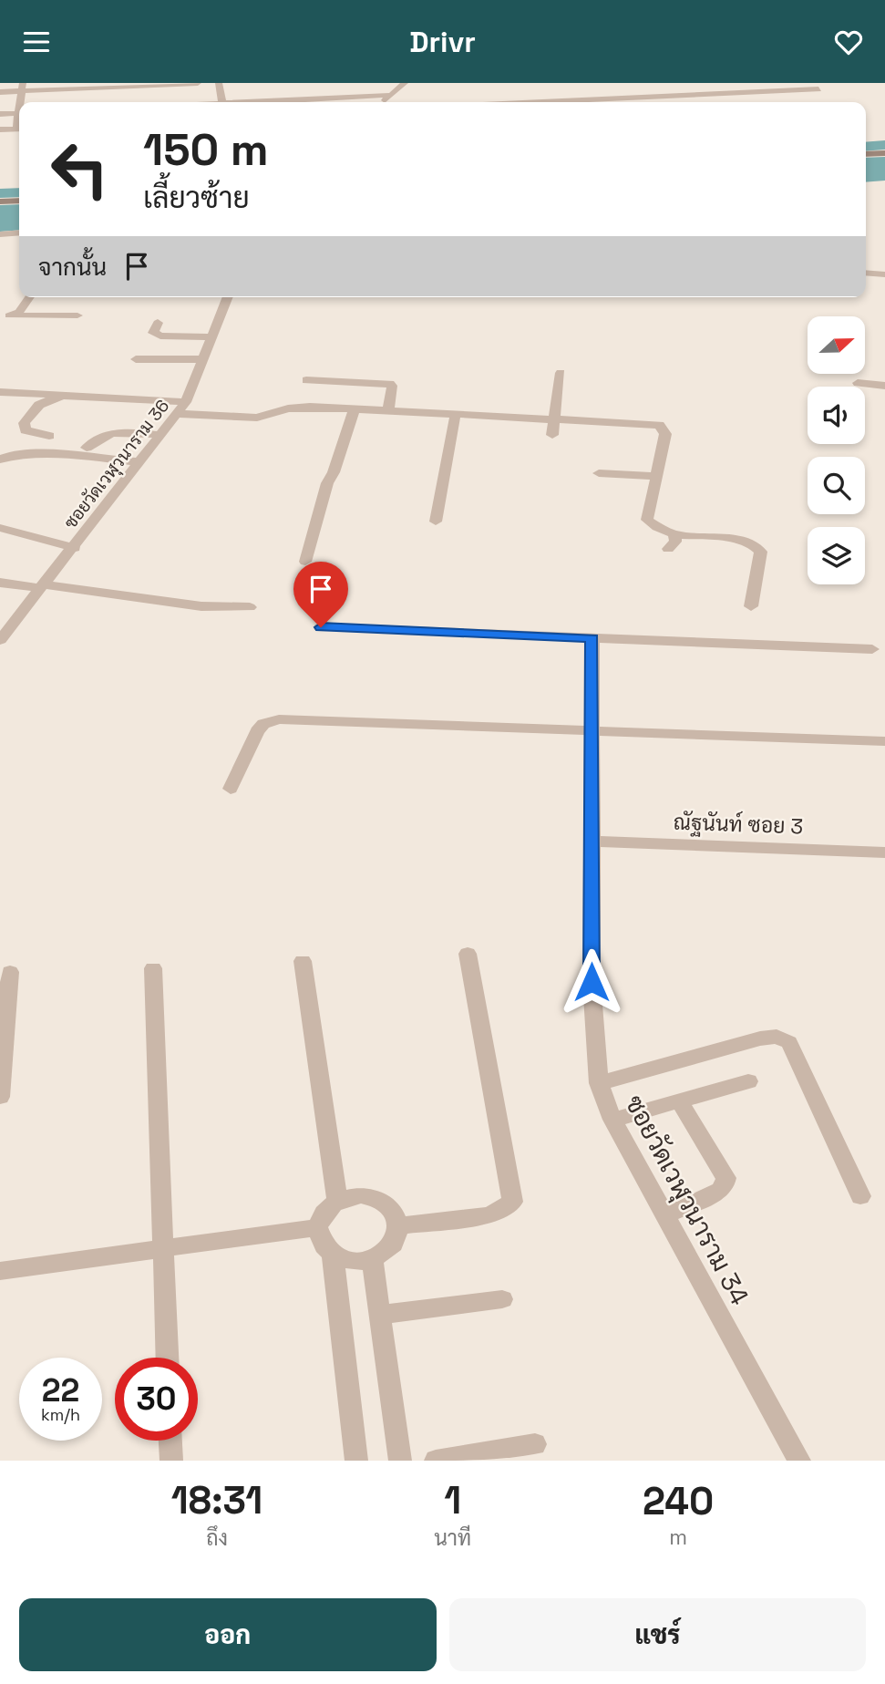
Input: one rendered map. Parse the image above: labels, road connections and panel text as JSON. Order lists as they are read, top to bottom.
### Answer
{
  "streets": {
    "street": ["ซอยวัดเวฬุวนาราม 36", "ณัฐนันท์ ซอย 3", "ซอยวัดเวฬุวนาราม 34"]
  },
  "crossings": [
    ["ณัฐนันท์ ซอย 3", "ซอยวัดเวฬุวนาราม 34"]
  ],
  "north": "right",
  "page": {
    "header": "Drivr",
    "turn": ["150 m", "เลี้ยวซ้าย"],
    "then": "จากนั้น",
    "speed": "22 km/h",
    "limit": "30",
    "eta": [
      "18:31",
      "ถึง",
      "1",
      "นาที",
      "240",
      "m"
    ],
    "buttons": ["ออก", "แชร์"]
  }
}
